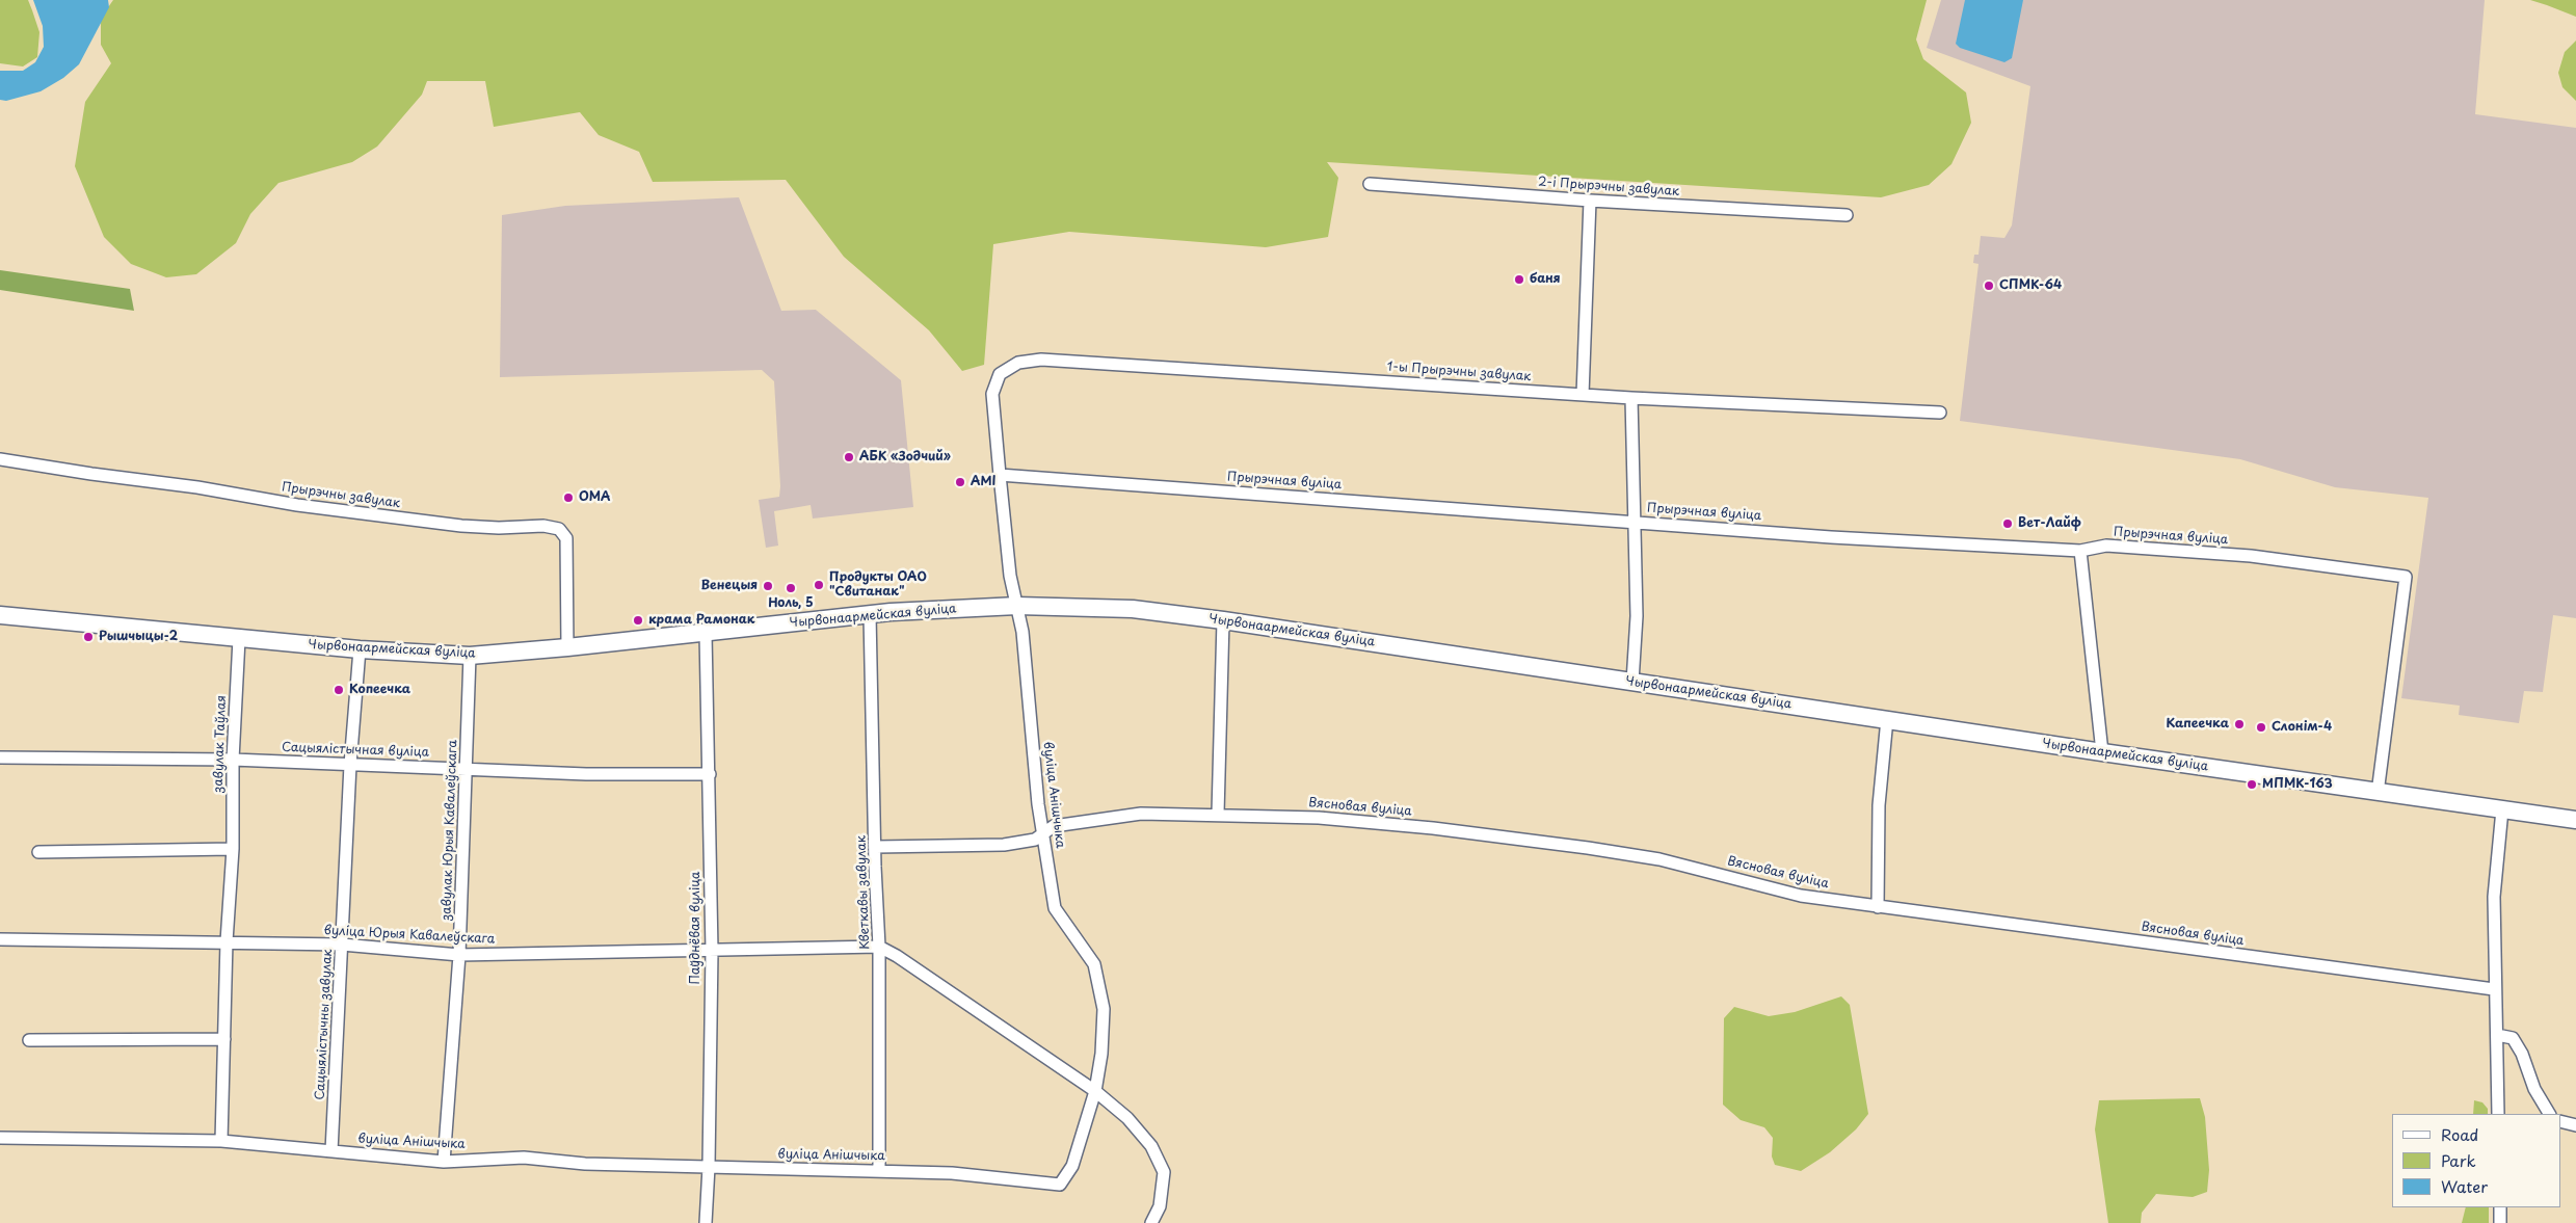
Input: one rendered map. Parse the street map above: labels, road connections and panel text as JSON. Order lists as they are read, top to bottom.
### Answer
{
  "streets": {
    "highway": ["Чырвонаармейская вуліца"],
    "street": [
      "2-і Прырэчны завулак",
      "1-ы Прырэчны завулак",
      "Прырэчная вуліца",
      "Прырэчны завулак",
      "завулак Таўлая",
      "Сацыялістычная вуліца",
      "вуліца Анішчыка",
      "Вясновая вуліца",
      "завулак Юрыя Кавалеўскага",
      "Кветкавы завулак",
      "Паўднёвая вуліца",
      "вуліца Юрыя Кавалеўскага",
      "Сацыялістычны завулак"
    ]
  },
  "crossings": [
    ["1-ы Прырэчны завулак", "вуліца Анішчыка"],
    ["Прырэчная вуліца", "Чырвонаармейская вуліца"],
    ["Прырэчная вуліца", "вуліца Анішчыка"],
    ["Прырэчны завулак", "Чырвонаармейская вуліца"],
    ["Чырвонаармейская вуліца", "завулак Таўлая"],
    ["Чырвонаармейская вуліца", "вуліца Анішчыка"],
    ["Чырвонаармейская вуліца", "завулак Юрыя Кавалеўскага"],
    ["Чырвонаармейская вуліца", "Кветкавы завулак"],
    ["Чырвонаармейская вуліца", "Паўднёвая вуліца"],
    ["Чырвонаармейская вуліца", "Сацыялістычны завулак"],
    ["завулак Таўлая", "Сацыялістычная вуліца"],
    ["завулак Таўлая", "вуліца Анішчыка"],
    ["завулак Таўлая", "вуліца Юрыя Кавалеўскага"],
    ["Сацыялістычная вуліца", "завулак Юрыя Кавалеўскага"],
    ["Сацыялістычная вуліца", "Паўднёвая вуліца"],
    ["Сацыялістычная вуліца", "Сацыялістычны завулак"],
    ["вуліца Анішчыка", "Вясновая вуліца"],
    ["вуліца Анішчыка", "завулак Юрыя Кавалеўскага"],
    ["вуліца Анішчыка", "Кветкавы завулак"],
    ["вуліца Анішчыка", "Паўднёвая вуліца"],
    ["вуліца Анішчыка", "Сацыялістычны завулак"],
    ["Вясновая вуліца", "Кветкавы завулак"],
    ["завулак Юрыя Кавалеўскага", "вуліца Юрыя Кавалеўскага"],
    ["Кветкавы завулак", "вуліца Юрыя Кавалеўскага"],
    ["Паўднёвая вуліца", "вуліца Юрыя Кавалеўскага"],
    ["вуліца Юрыя Кавалеўскага", "Сацыялістычны завулак"]
  ],
  "places": [
    "баня",
    "СПМК-64",
    "АБК «Зодчий»",
    "AMI",
    "ОМА",
    "Вет-Лайф",
    "Продукты ОАО \"Свитанак\"",
    "Венецыя",
    "Ноль, 5",
    "крама Рамонак",
    "Рышчыцы-2",
    "Копеечка",
    "Капеечка",
    "Слонім-4",
    "МПМК-163"
  ],
  "legend": ["Road", "Park", "Water"]
}
